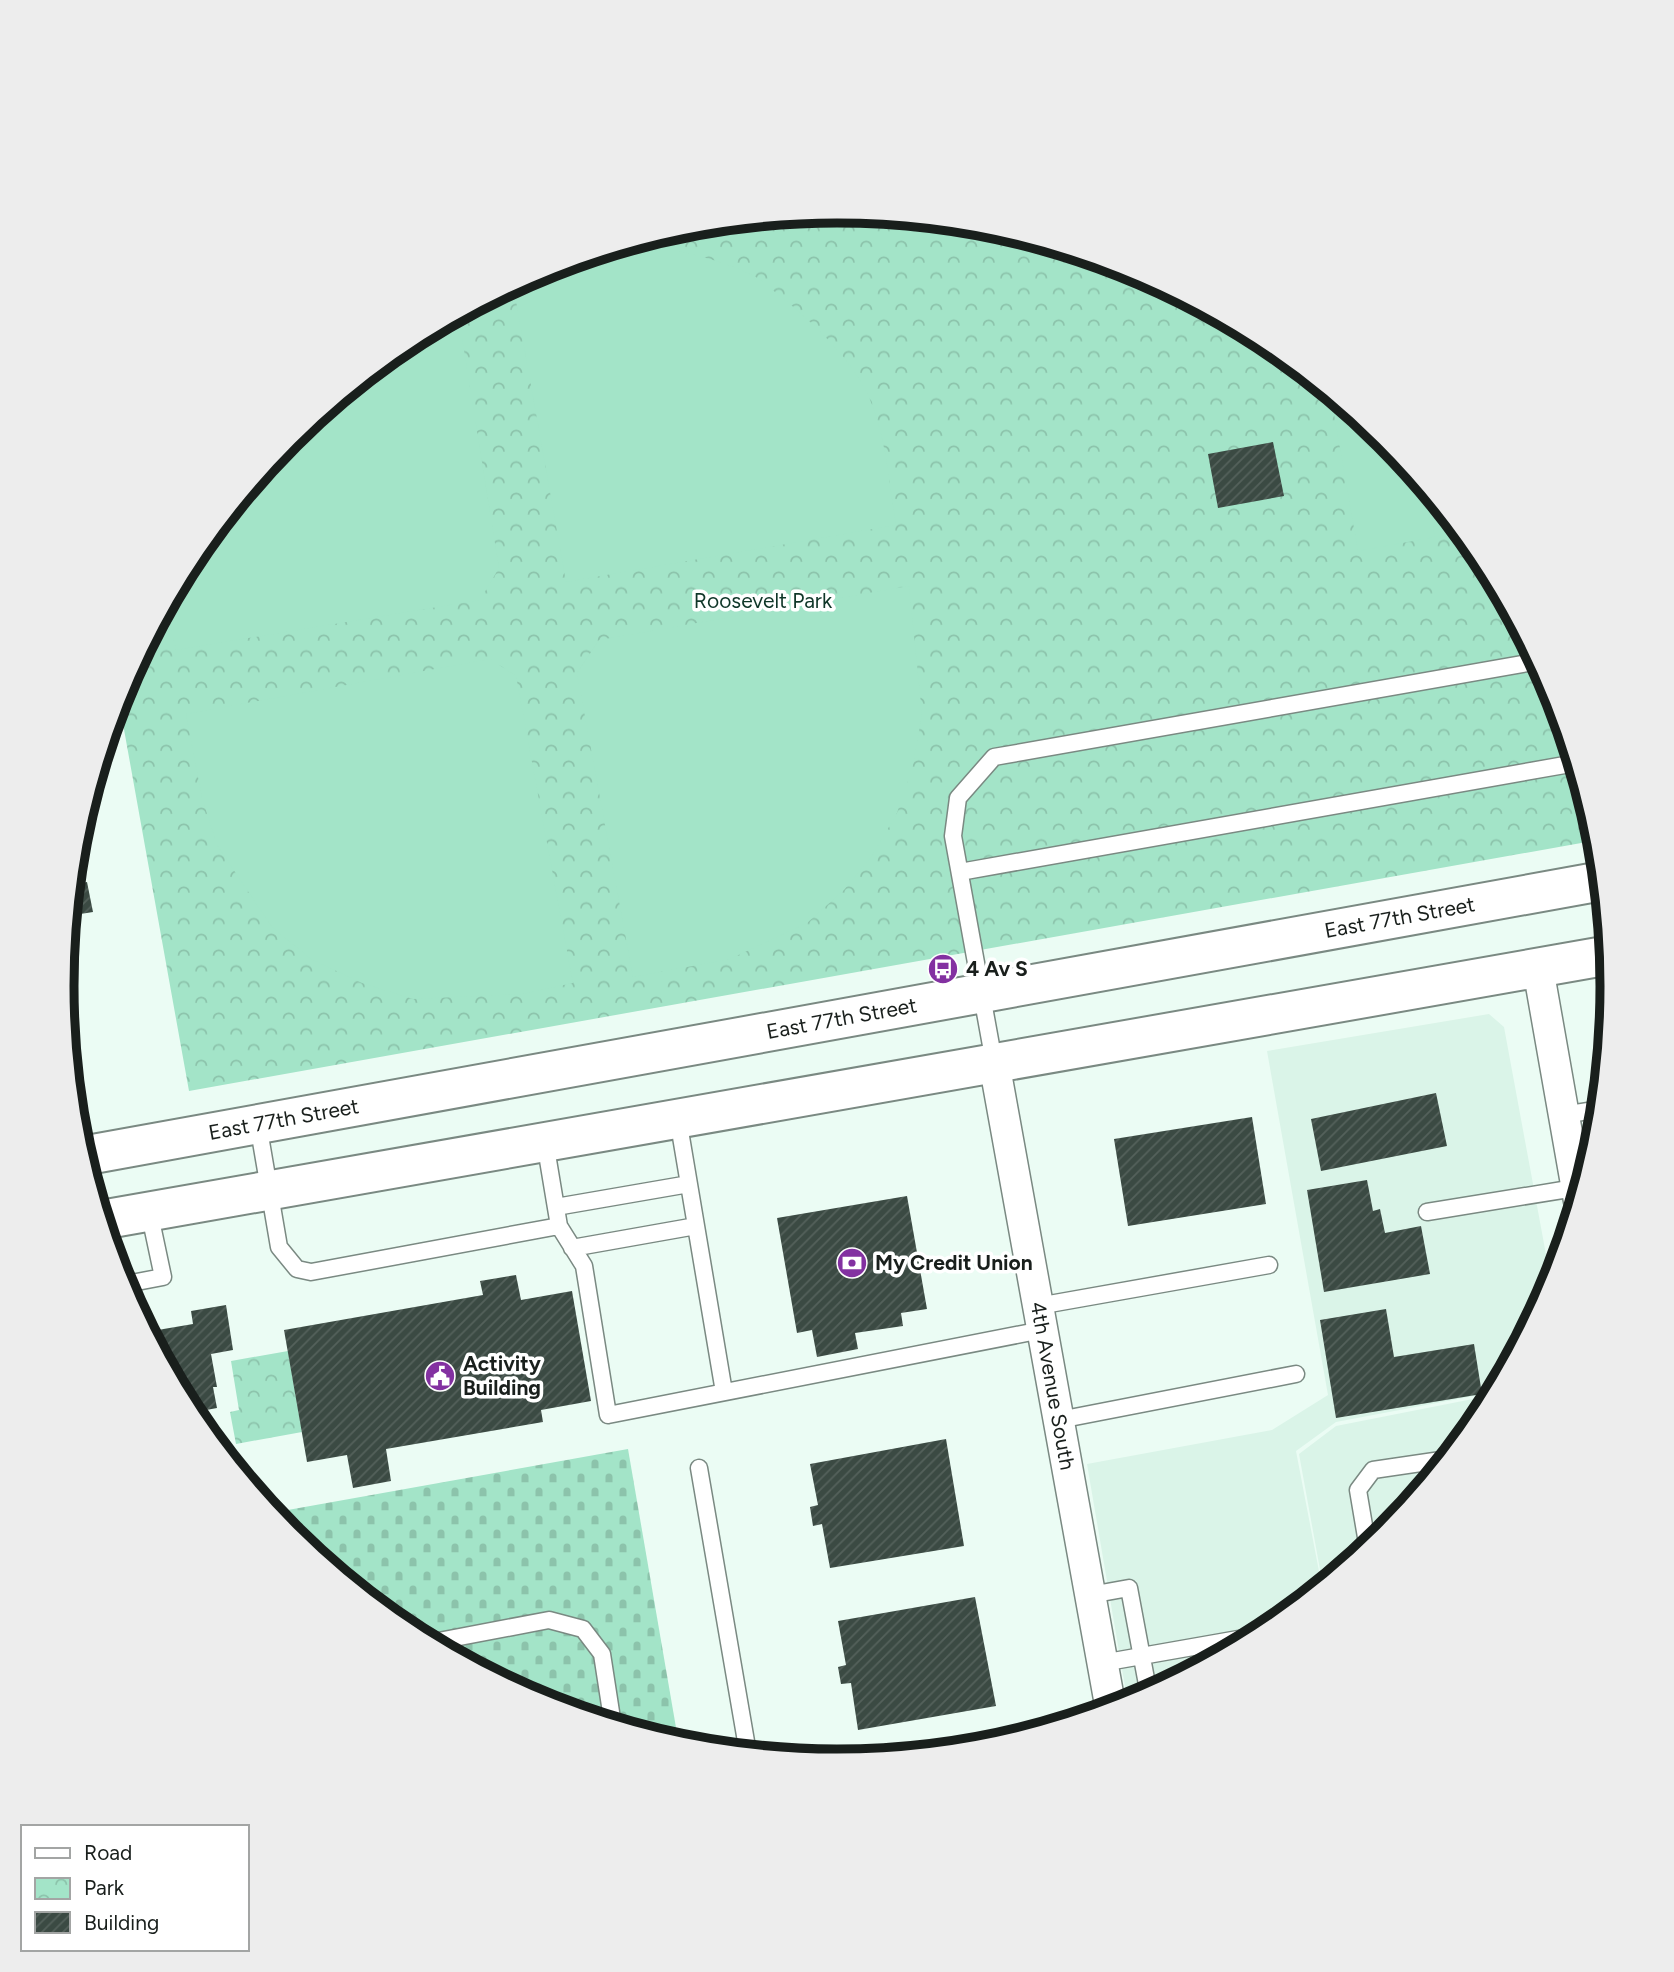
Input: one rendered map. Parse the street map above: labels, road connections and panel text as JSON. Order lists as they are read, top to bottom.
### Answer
{
  "streets": {
    "street": ["East 77th Street", "4th Avenue South"]
  },
  "parks": ["Roosevelt Park"],
  "places": {
    "bus stop": ["4 Av S"],
    "bank": ["My Credit Union"],
    "public building": ["Activity Building"]
  },
  "legend": ["Road", "Park", "Building"]
}
